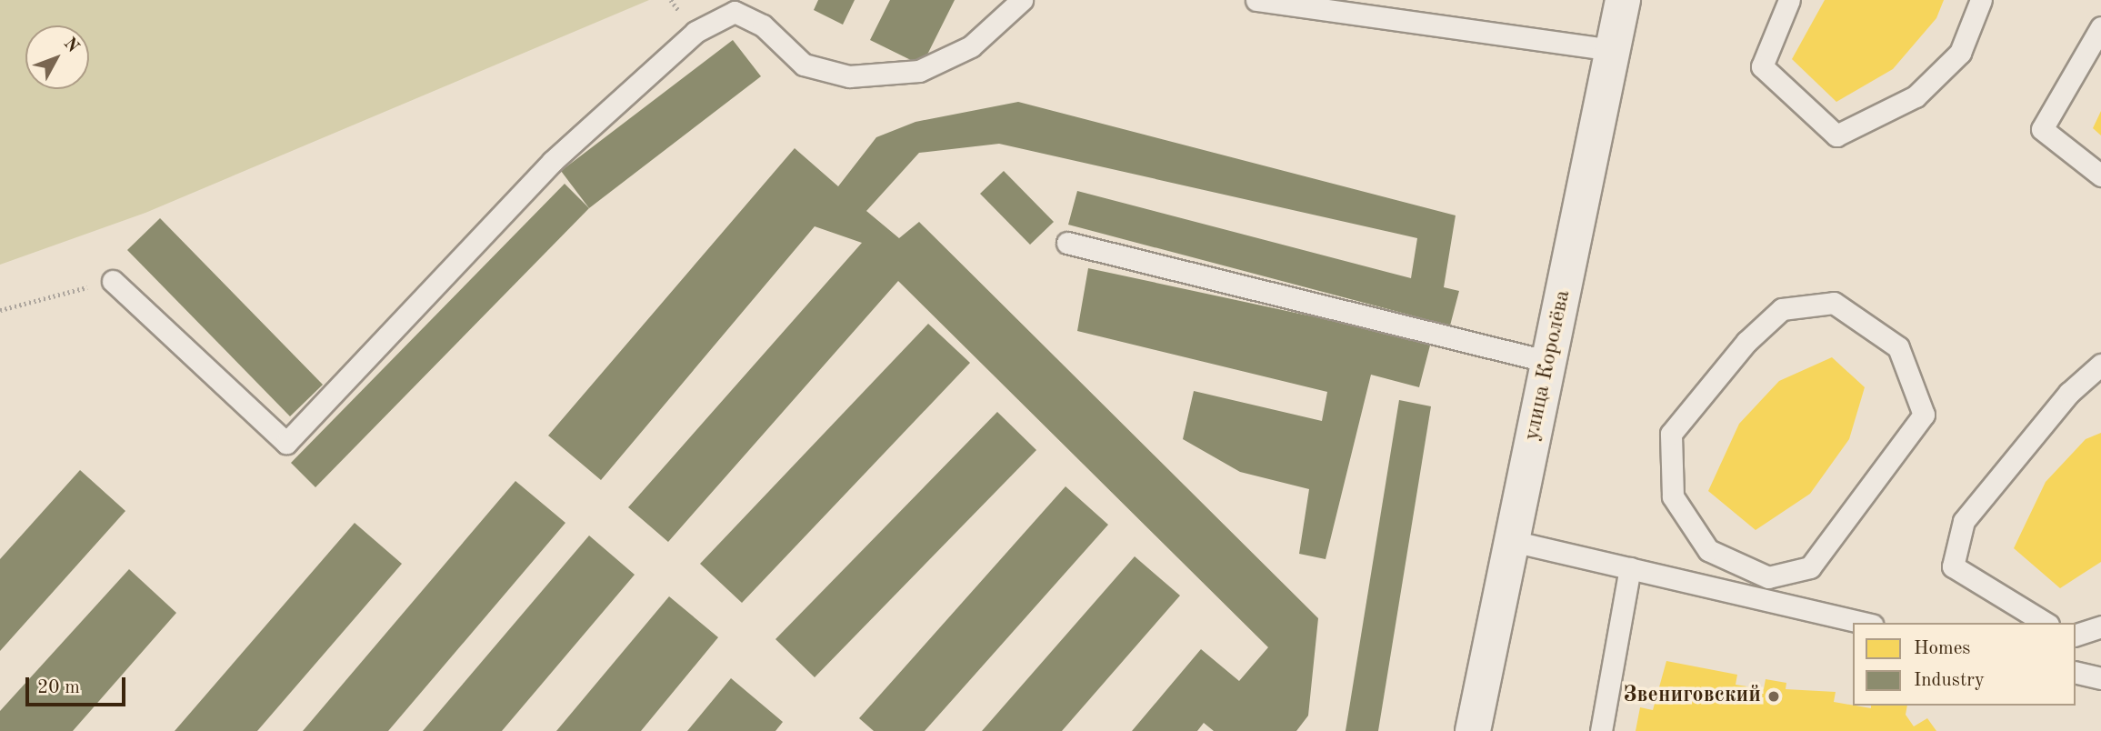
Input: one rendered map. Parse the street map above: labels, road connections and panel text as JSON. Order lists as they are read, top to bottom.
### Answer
{
  "streets": {
    "street": ["улица Королёва"]
  },
  "places": ["Звениговский"],
  "legend": ["Homes", "Industry"],
  "scale_bar": "20 m",
  "north": "top right"
}
